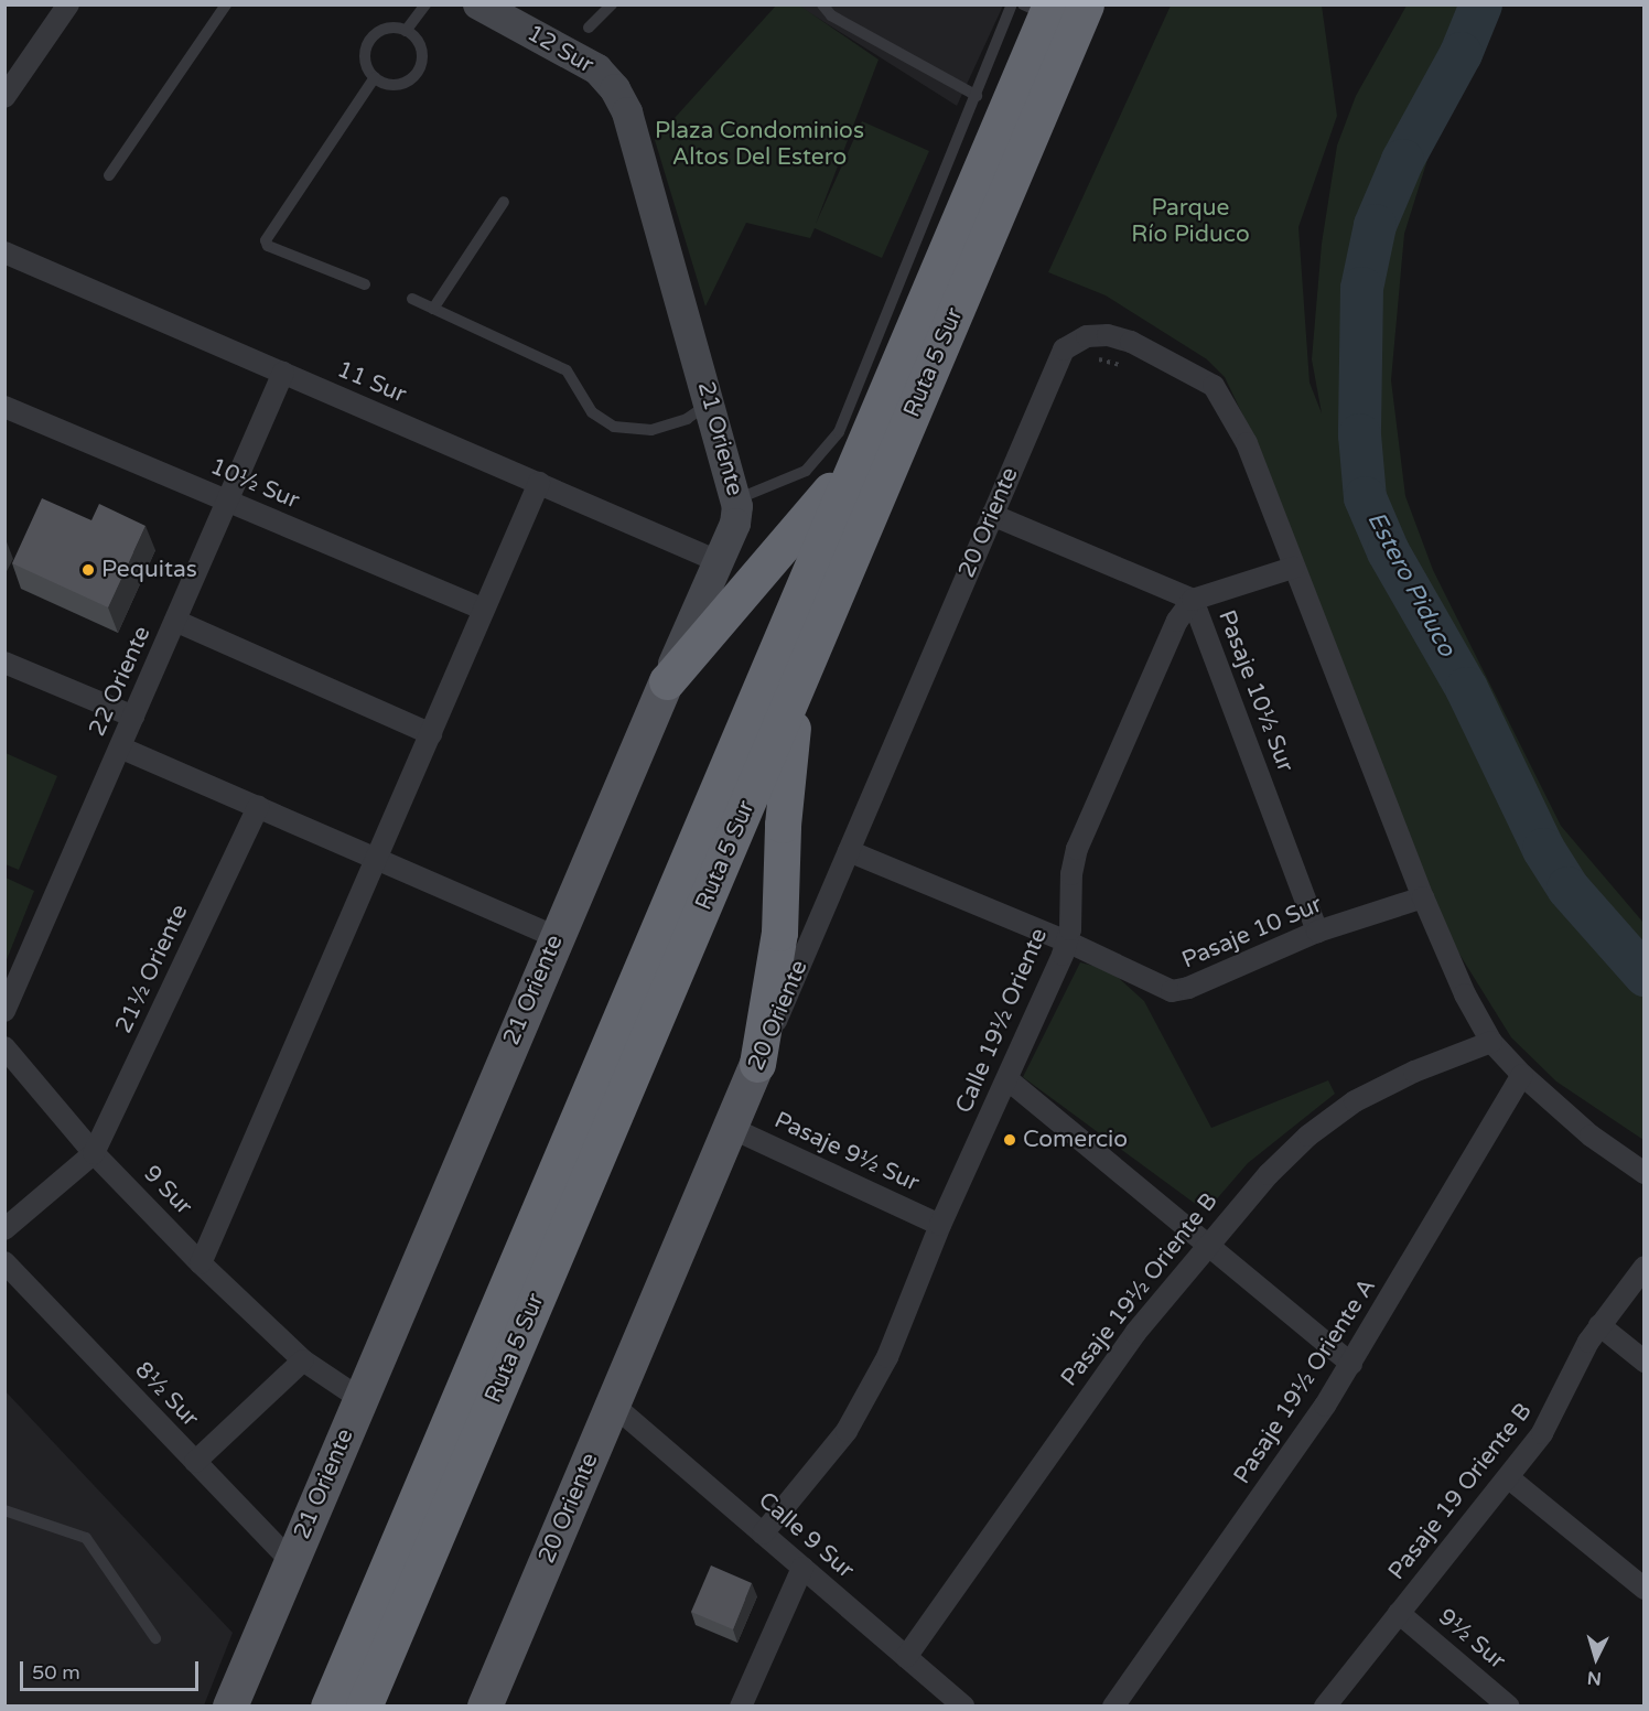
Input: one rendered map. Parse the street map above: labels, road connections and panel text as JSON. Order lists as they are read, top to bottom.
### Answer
{
  "streets": {
    "highway": ["Ruta 5 Sur"],
    "main road": ["21 Oriente", "20 Oriente"],
    "street": [
      "12 Sur",
      "11 Sur",
      "10½ Sur",
      "22 Oriente",
      "Pasaje 10½ Sur",
      "Pasaje 10 Sur",
      "21½ Oriente",
      "Calle 19½ Oriente",
      "Pasaje 9½ Sur",
      "9 Sur",
      "Pasaje 19½ Oriente B",
      "Pasaje 19½ Oriente A",
      "8½ Sur",
      "Pasaje 19 Oriente B",
      "Calle 9 Sur",
      "9½ Sur"
    ]
  },
  "crossings": [
    ["12 Sur", "21 Oriente"],
    ["11 Sur", "21 Oriente"],
    ["11 Sur", "22 Oriente"],
    ["21 Oriente", "9 Sur"],
    ["21 Oriente", "8½ Sur"],
    ["10½ Sur", "22 Oriente"],
    ["20 Oriente", "Pasaje 10½ Sur"],
    ["20 Oriente", "Pasaje 10 Sur"],
    ["20 Oriente", "Pasaje 9½ Sur"],
    ["20 Oriente", "Calle 9 Sur"],
    ["Pasaje 10½ Sur", "Pasaje 10 Sur"],
    ["Pasaje 10½ Sur", "Calle 19½ Oriente"],
    ["Pasaje 10 Sur", "Calle 19½ Oriente"],
    ["21½ Oriente", "9 Sur"],
    ["Calle 19½ Oriente", "Pasaje 9½ Sur"],
    ["Calle 19½ Oriente", "Calle 9 Sur"],
    ["Pasaje 19½ Oriente B", "Calle 9 Sur"],
    ["Pasaje 19 Oriente B", "9½ Sur"]
  ],
  "water": ["Estero Piduco"],
  "parks": ["Plaza Condominios Altos Del Estero", "Parque Río Piduco"],
  "places": ["Pequitas", "Comercio"],
  "scale_bar": "50 m",
  "north": "bottom"
}
